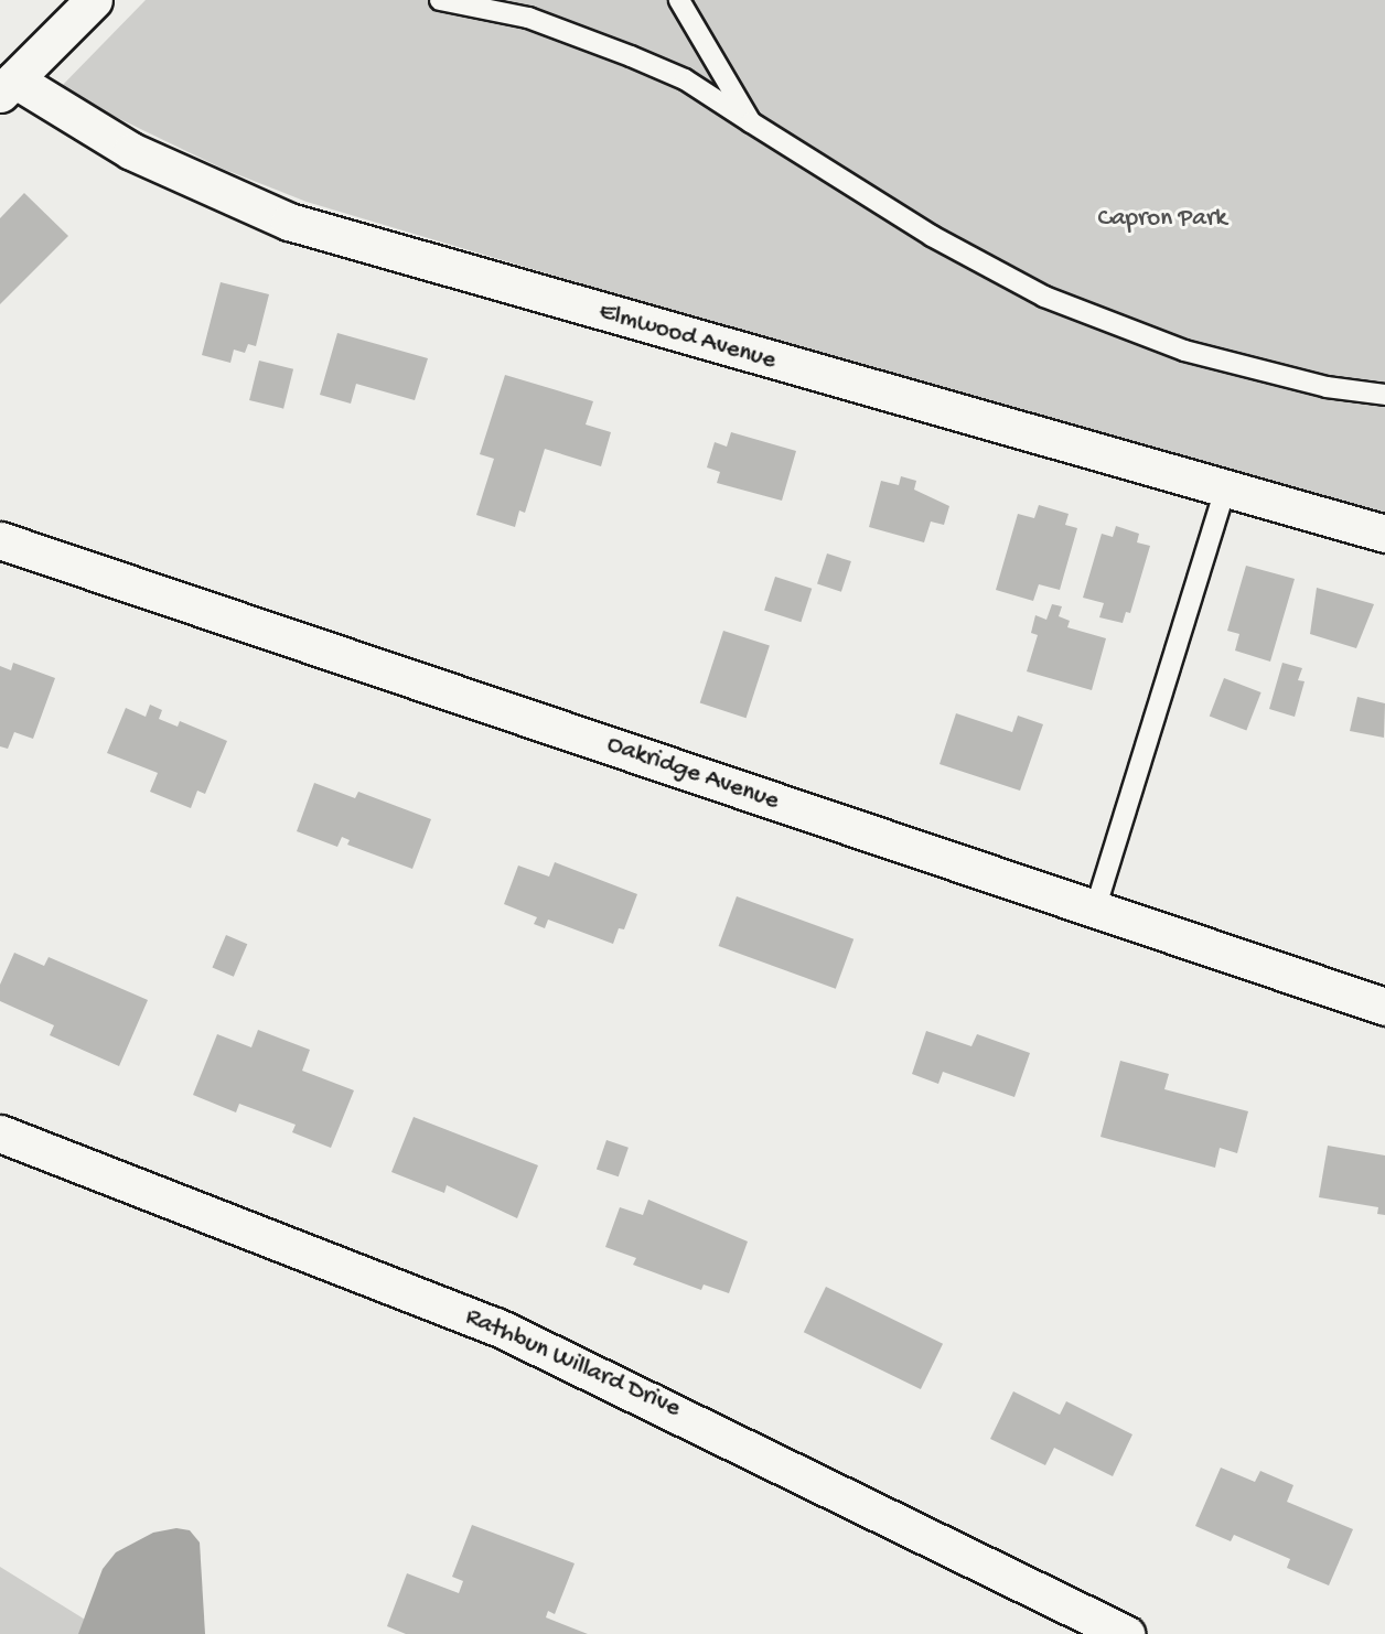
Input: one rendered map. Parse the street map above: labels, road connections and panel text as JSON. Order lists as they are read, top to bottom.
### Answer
{
  "streets": {
    "street": ["Elmwood Avenue", "Oakridge Avenue", "Rathbun Willard Drive"]
  },
  "parks": ["Capron Park"]
}
